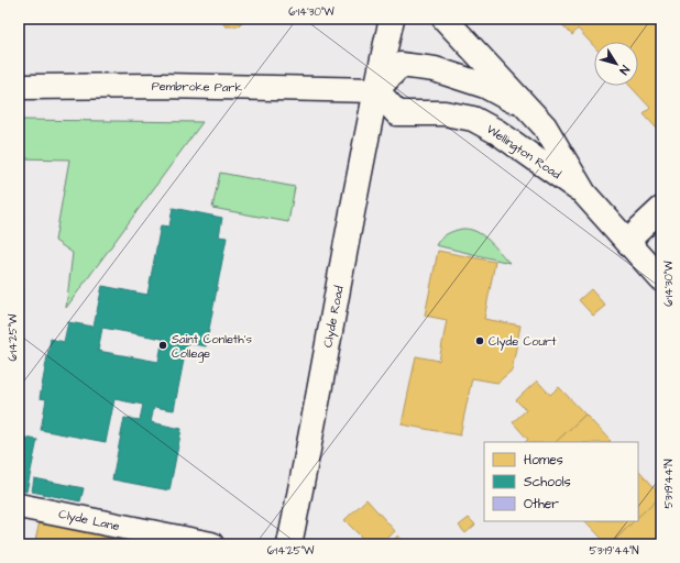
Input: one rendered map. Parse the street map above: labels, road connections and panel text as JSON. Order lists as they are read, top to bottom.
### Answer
{
  "streets": {
    "street": [
      "Pembroke Park",
      "Wellington Road",
      "Clyde Road",
      "Clyde Lane"
    ]
  },
  "crossings": [
    ["Pembroke Park", "Wellington Road"],
    ["Pembroke Park", "Clyde Road"],
    ["Wellington Road", "Clyde Road"]
  ],
  "places": ["Clyde Court", "Saint Conleth's College"],
  "legend": ["Homes", "Schools", "Other"],
  "north": "bottom right",
  "coordinates": ["6°14'30\"W", "6°14'25\"W", "53°19'44\"N"]
}
